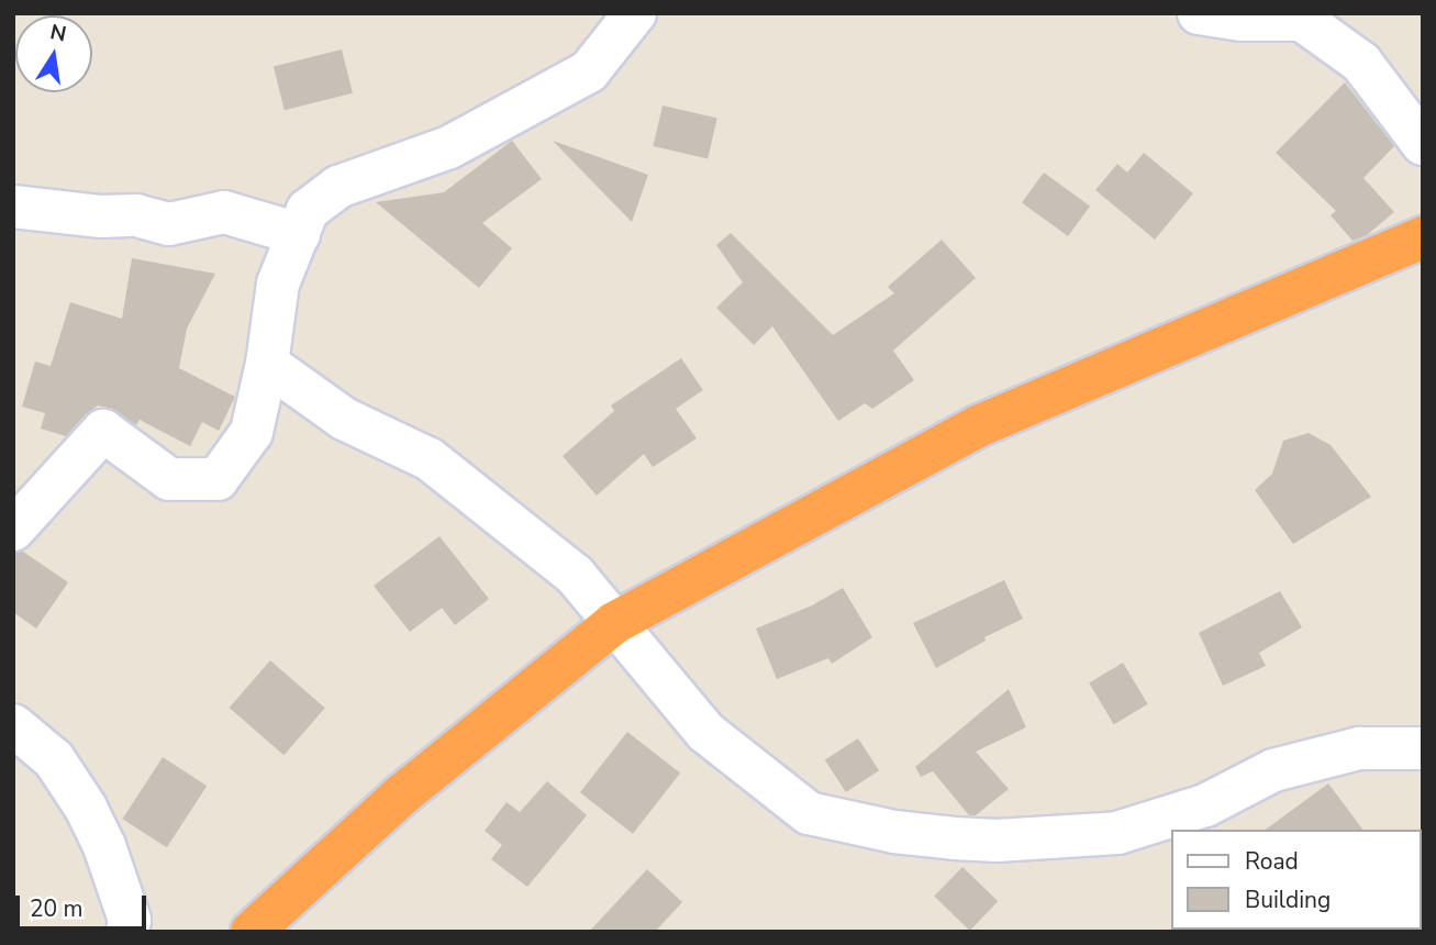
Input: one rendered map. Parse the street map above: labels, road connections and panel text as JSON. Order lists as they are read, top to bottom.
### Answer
{
  "legend": ["Road", "Building"],
  "scale_bar": "20 m",
  "north": "top"
}
